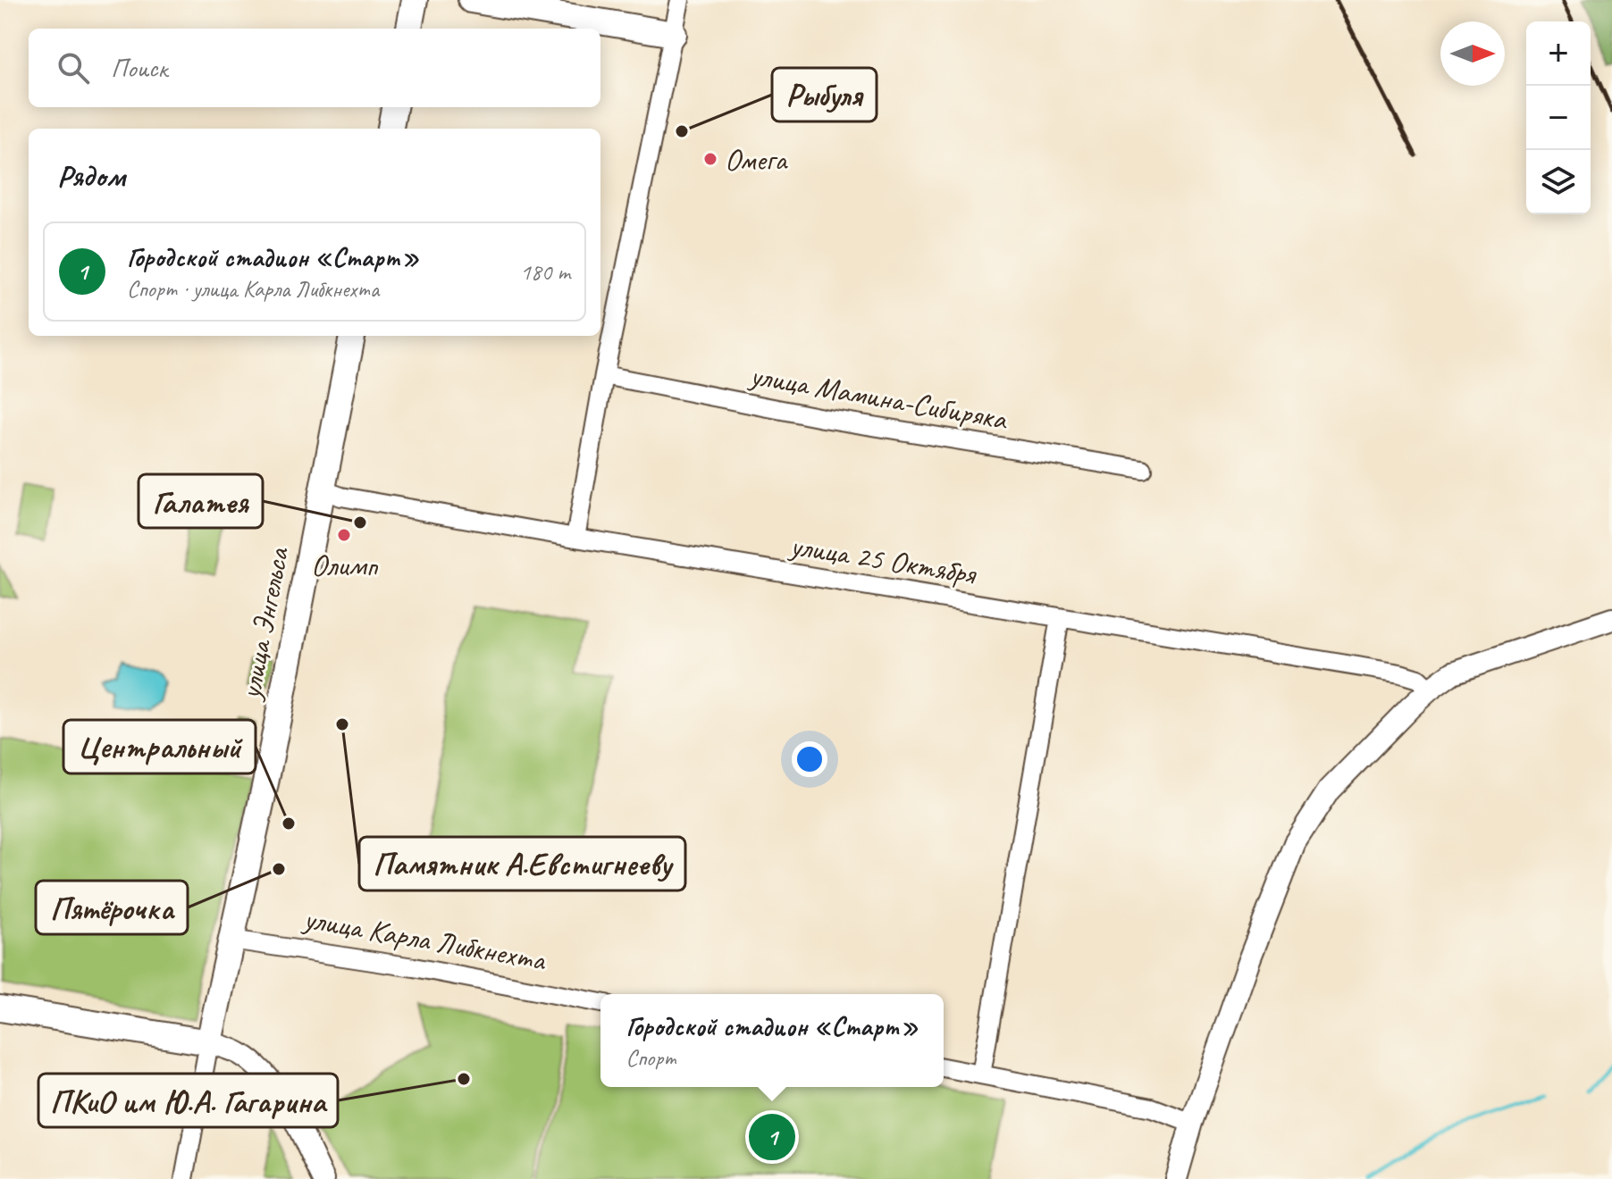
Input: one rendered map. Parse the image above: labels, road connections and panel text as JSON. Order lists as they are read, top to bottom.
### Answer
{
  "streets": {
    "main road": ["улица Энгельса"],
    "street": ["улица Мамина-Сибиряка", "улица 25 Октября", "улица Карла Либкнехта"]
  },
  "crossings": [
    ["улица 25 Октября", "улица Энгельса"],
    ["улица Энгельса", "улица Карла Либкнехта"]
  ],
  "places": [
    "Рыбуля",
    "Омега",
    "Галатея",
    "Олимп",
    "Памятник А.Евстигнееву",
    "Центральный",
    "Пятёрочка",
    "ПКиО им Ю.А. Гагарина"
  ],
  "north": "right",
  "page": {
    "map_buttons": ["+", "−"],
    "search": "Поиск",
    "heading": "Рядом",
    "list": [
      {
        "mark": "1",
        "name": "Городской стадион «Старт»",
        "note": "Спорт · улица Карла Либкнехта",
        "value": "180 m"
      }
    ],
    "popup": ["Городской стадион «Старт»", "Спорт"],
    "pins": "1"
  }
}
